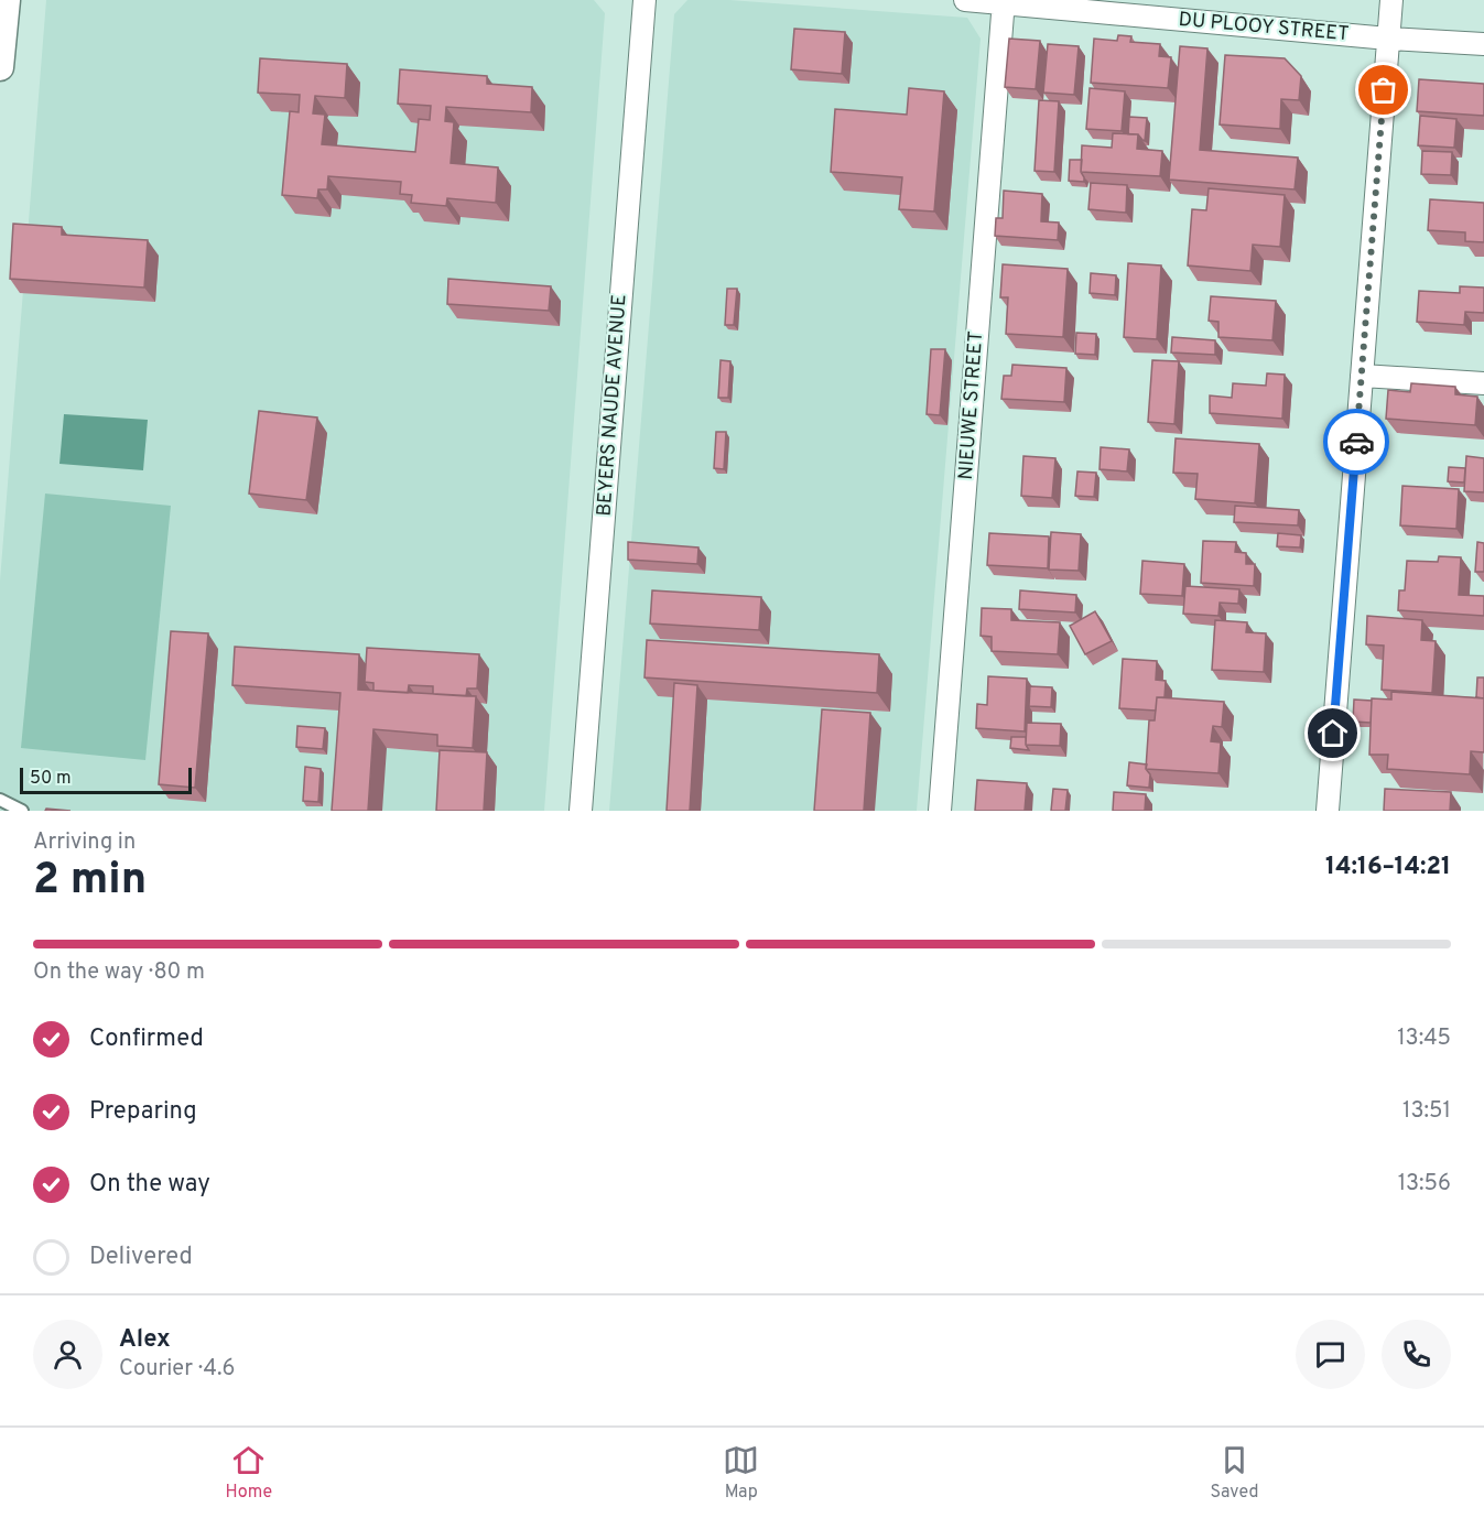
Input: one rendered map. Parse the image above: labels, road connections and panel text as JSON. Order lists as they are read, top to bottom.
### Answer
{
  "streets": {
    "street": ["DU PLOOY STREET", "BEYERS NAUDE AVENUE", "NIEUWE STREET"]
  },
  "crossings": [
    ["DU PLOOY STREET", "NIEUWE STREET"]
  ],
  "scale_bar": "50 m",
  "page": {
    "scale": "50 m",
    "heading": ["2 min", "Arriving in", "14:16–14:21"],
    "panel": ["Alex", "Courier · 4.6"],
    "bar": "On the way · 80 m",
    "list": [
      ["Confirmed", "13:45"],
      ["Preparing", "13:51"],
      ["On the way", "13:56"],
      "Delivered"
    ],
    "tabs": ["Home", "Map", "Saved"]
  }
}
